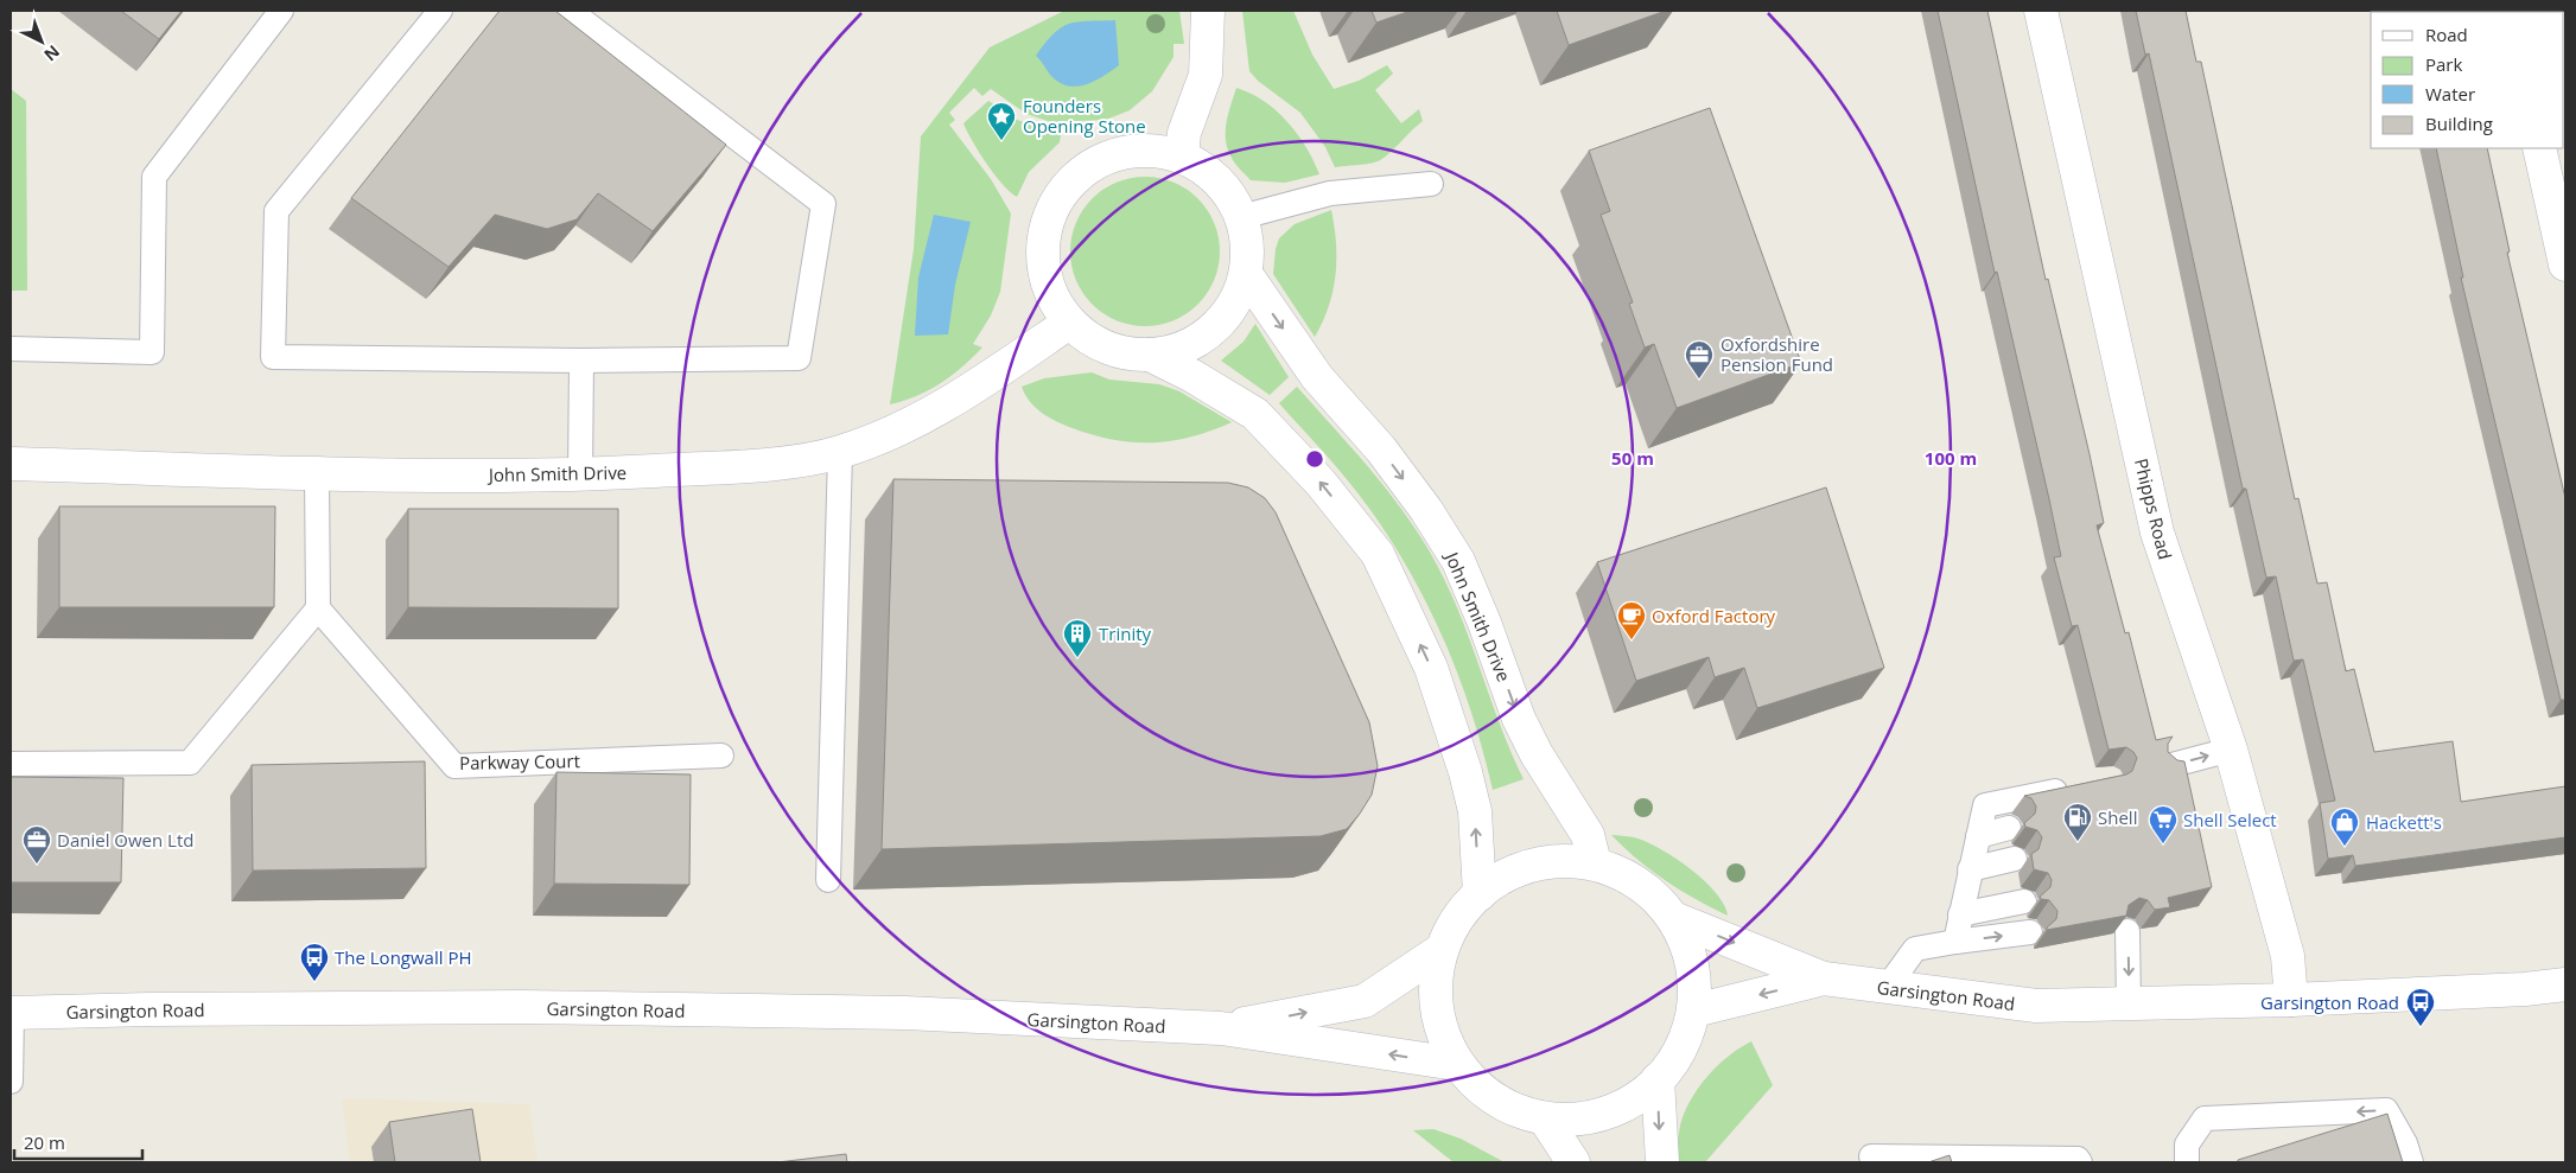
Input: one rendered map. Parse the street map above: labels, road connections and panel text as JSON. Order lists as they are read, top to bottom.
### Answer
{
  "streets": {
    "street": ["John Smith Drive", "Phipps Road", "Garsington Road"],
    "lane": ["Parkway Court"]
  },
  "crossings": [
    ["Phipps Road", "Garsington Road"]
  ],
  "places": {
    "place": ["Founders Opening Stone"],
    "office": ["Oxfordshire Pension Fund", "Daniel Owen Ltd"],
    "cafe": ["Oxford Factory"],
    "building": ["Trinity"],
    "fuel station": ["Shell"],
    "supermarket": ["Shell Select"],
    "shop": ["Hackett's"],
    "bus stop": ["The Longwall PH", "Garsington Road"]
  },
  "legend": [
    "Road",
    "Park",
    "Water",
    "Building"
  ],
  "scale_bar": "20 m",
  "north": "bottom right",
  "rings": ["50 m", "100 m"]
}
